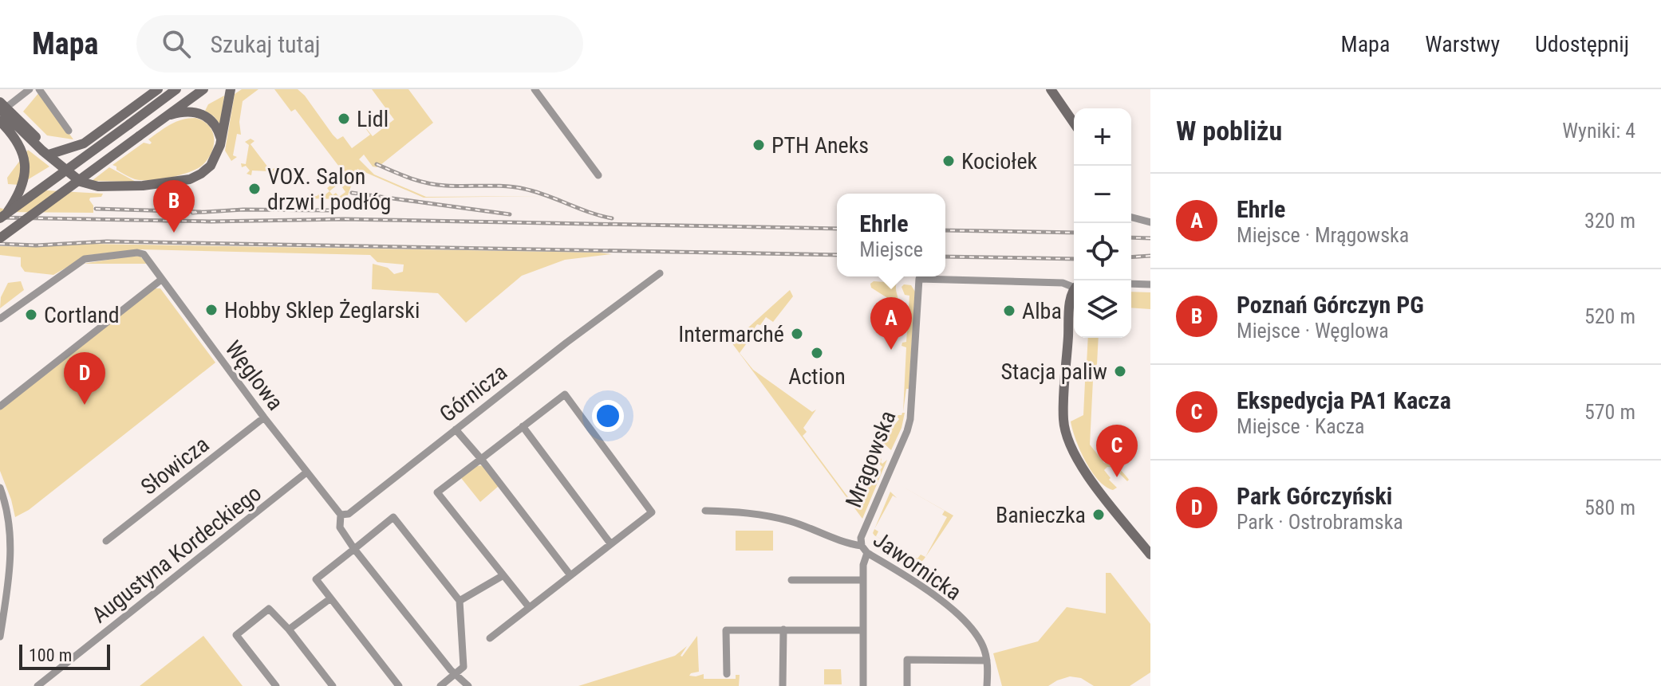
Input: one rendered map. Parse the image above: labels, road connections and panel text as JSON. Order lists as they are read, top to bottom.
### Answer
{
  "streets": {
    "street": [
      "Węglowa",
      "Górnicza",
      "Mrągowska",
      "Słowicza",
      "Augustyna Kordeckiego",
      "Jawornicka"
    ]
  },
  "crossings": [
    ["Węglowa", "Górnicza"],
    ["Węglowa", "Słowicza"],
    ["Węglowa", "Augustyna Kordeckiego"],
    ["Mrągowska", "Jawornicka"]
  ],
  "places": [
    "Lidl",
    "PTH Aneks",
    "Kociołek",
    "VOX. Salon drzwi i podłóg",
    "Hobby Sklep Żeglarski",
    "Alba",
    "Cortland",
    "Intermarché",
    "Action",
    "Stacja paliw",
    "Banieczka"
  ],
  "scale_bar": "100 m",
  "page": {
    "header": "Mapa",
    "search": "Szukaj tutaj",
    "nav": ["Mapa", "Warstwy", "Udostępnij"],
    "heading": ["W pobliżu", "Wyniki: 4"],
    "map_buttons": ["+", "−"],
    "list": [
      {
        "mark": "A",
        "name": "Ehrle",
        "note": "Miejsce · Mrągowska",
        "value": "320 m"
      },
      {
        "mark": "B",
        "name": "Poznań Górczyn PG",
        "note": "Miejsce · Węglowa",
        "value": "520 m"
      },
      {
        "mark": "C",
        "name": "Ekspedycja PA1 Kacza",
        "note": "Miejsce · Kacza",
        "value": "570 m"
      },
      {
        "mark": "D",
        "name": "Park Górczyński",
        "note": "Park · Ostrobramska",
        "value": "580 m"
      }
    ],
    "pins": [
      "B",
      "A",
      "D",
      "C"
    ],
    "popup": ["Ehrle", "Miejsce"],
    "scale": "100 m"
  }
}
